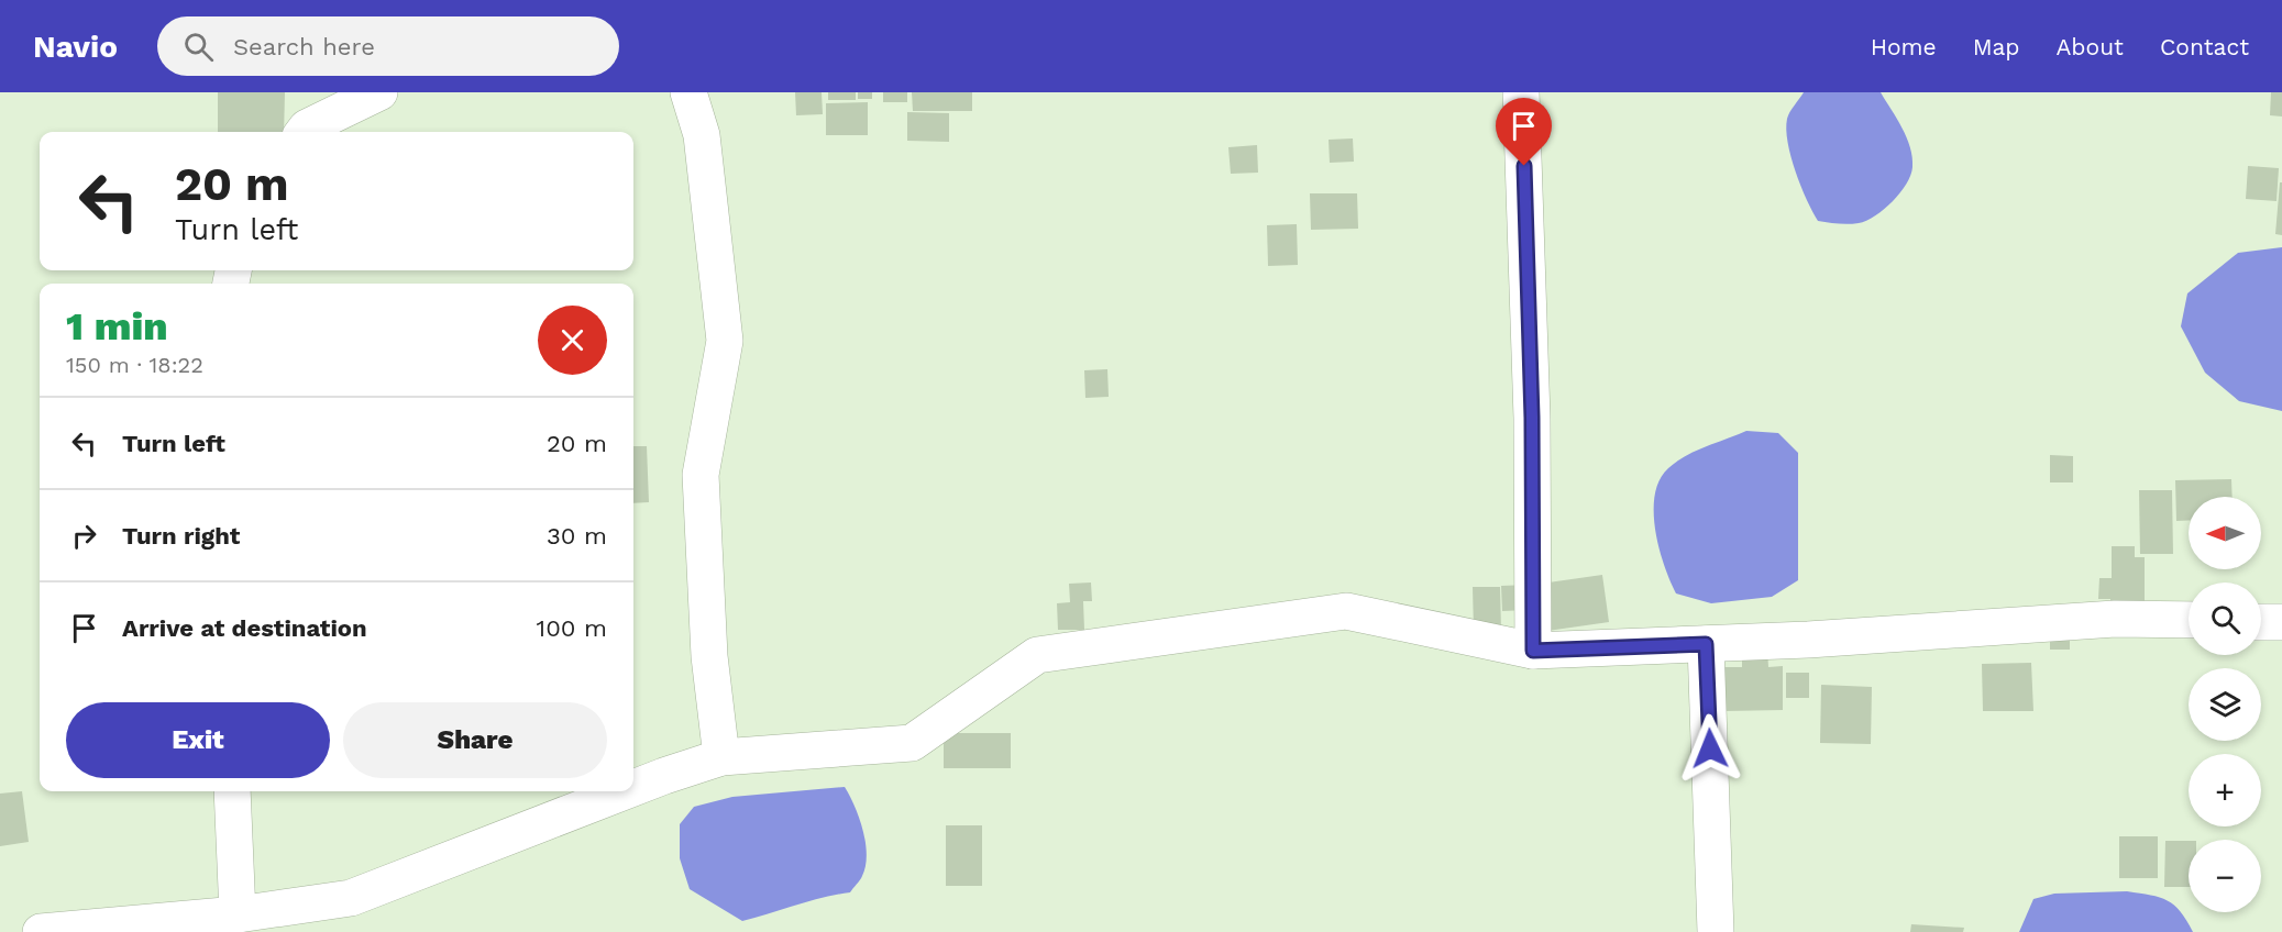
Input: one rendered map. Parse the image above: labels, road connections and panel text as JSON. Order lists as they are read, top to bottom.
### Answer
{
  "north": "left",
  "page": {
    "header": "Navio",
    "search": "Search here",
    "nav": [
      "Home",
      "Map",
      "About",
      "Contact"
    ],
    "turn": ["20 m", "Turn left"],
    "heading": ["1 min", "150 m · 18:22"],
    "list": [
      {
        "name": "Turn left",
        "value": "20 m"
      },
      {
        "name": "Turn right",
        "value": "30 m"
      },
      {
        "name": "Arrive at destination",
        "value": "100 m"
      }
    ],
    "map_buttons": ["+", "−"],
    "buttons": ["Exit", "Share"]
  }
}
